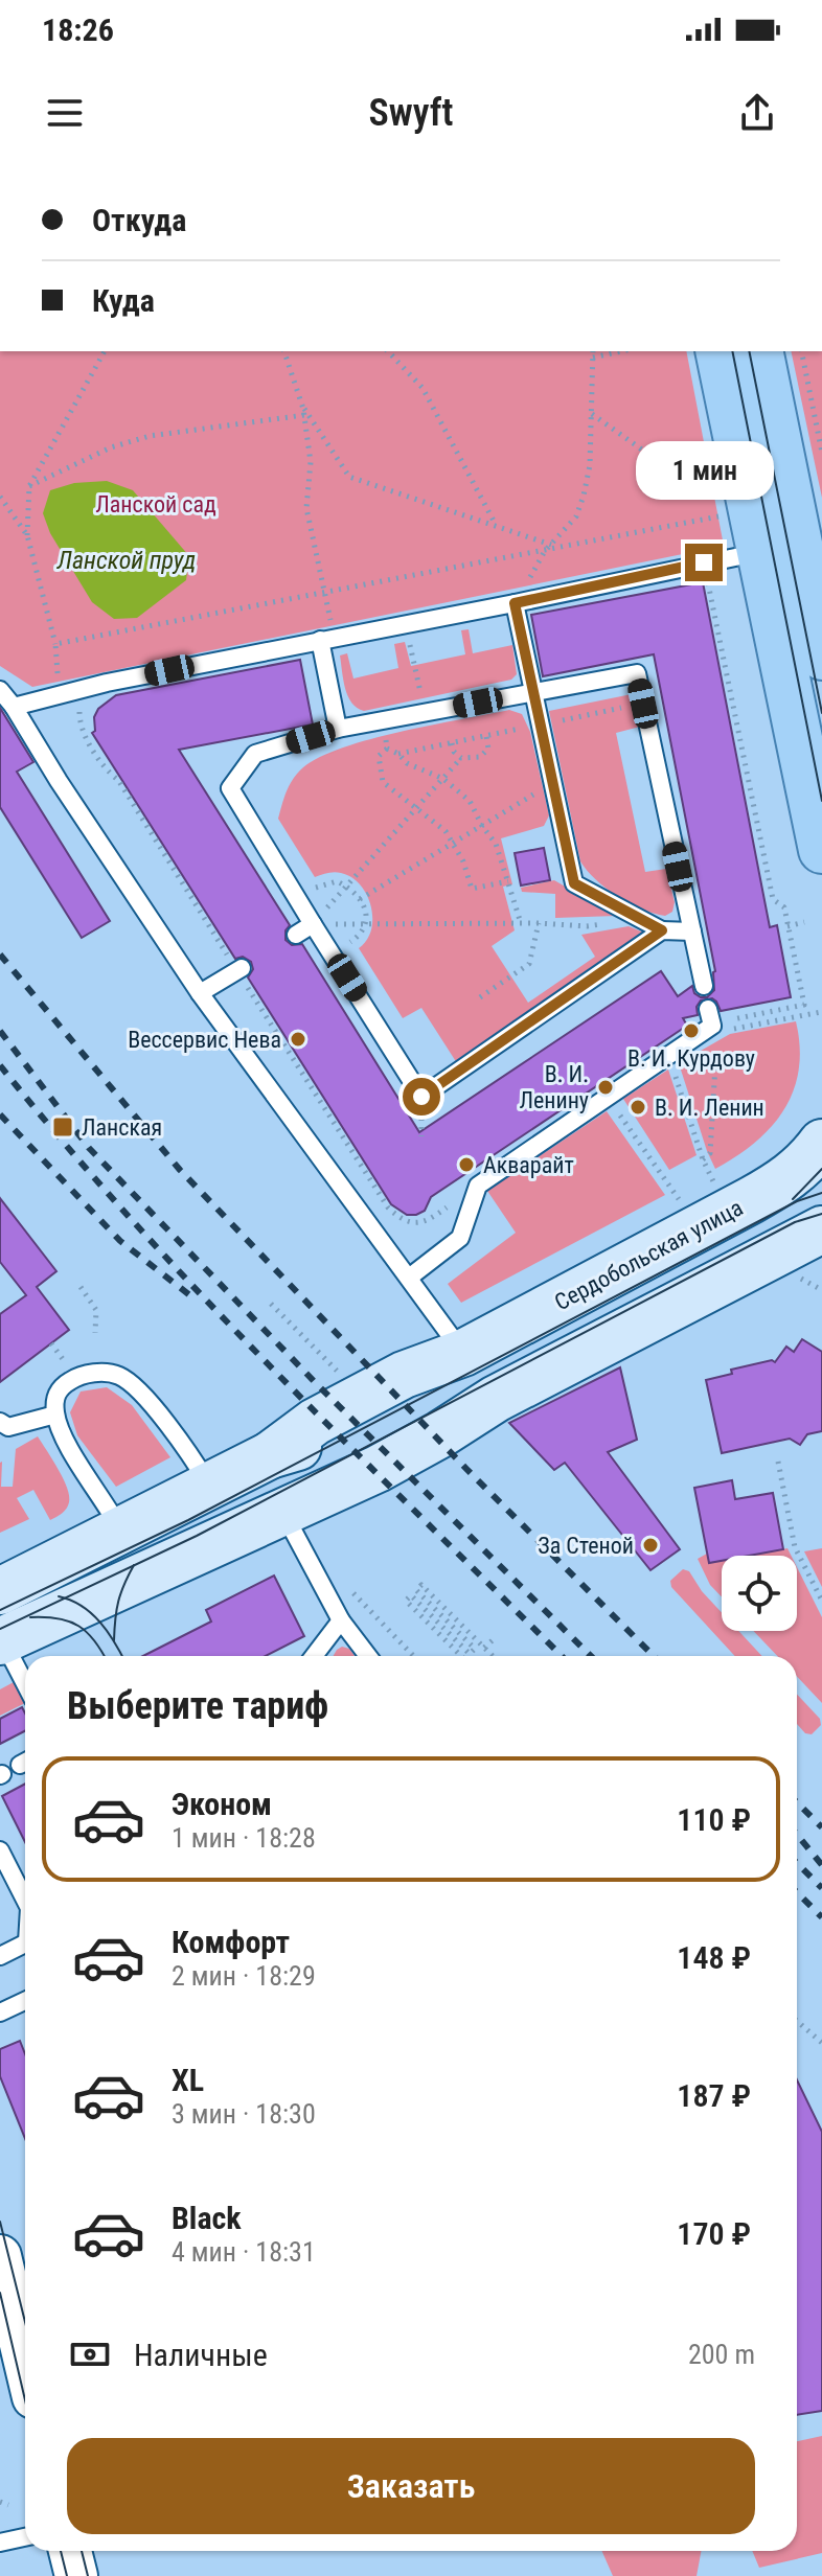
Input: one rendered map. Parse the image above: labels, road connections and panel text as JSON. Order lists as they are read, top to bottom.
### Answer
{
  "streets": {
    "main road": ["Сердобольская улица"]
  },
  "water": ["Ланской пруд"],
  "parks": ["Ланской сад"],
  "places": {
    "other": [
      "В. И. Курдову",
      "Вессервис Нева",
      "В. И. Ленину",
      "В. И. Ленин",
      "Акварайт",
      "За Стеной"
    ],
    "transit": ["Ланская"]
  },
  "page": {
    "status": "18:26",
    "header": "Swyft",
    "banner": ["Откуда", "Куда"],
    "bubble": "1 мин",
    "heading": "Выберите тариф",
    "list": [
      {
        "name": "Эконом",
        "note": "1 мин · 18:28",
        "value": "110 ₽"
      },
      {
        "name": "Комфорт",
        "note": "2 мин · 18:29",
        "value": "148 ₽"
      },
      {
        "name": "XL",
        "note": "3 мин · 18:30",
        "value": "187 ₽"
      },
      {
        "name": "Black",
        "note": "4 мин · 18:31",
        "value": "170 ₽"
      }
    ],
    "pay": ["Наличные", "200 m"],
    "buttons": "Заказать"
  }
}
